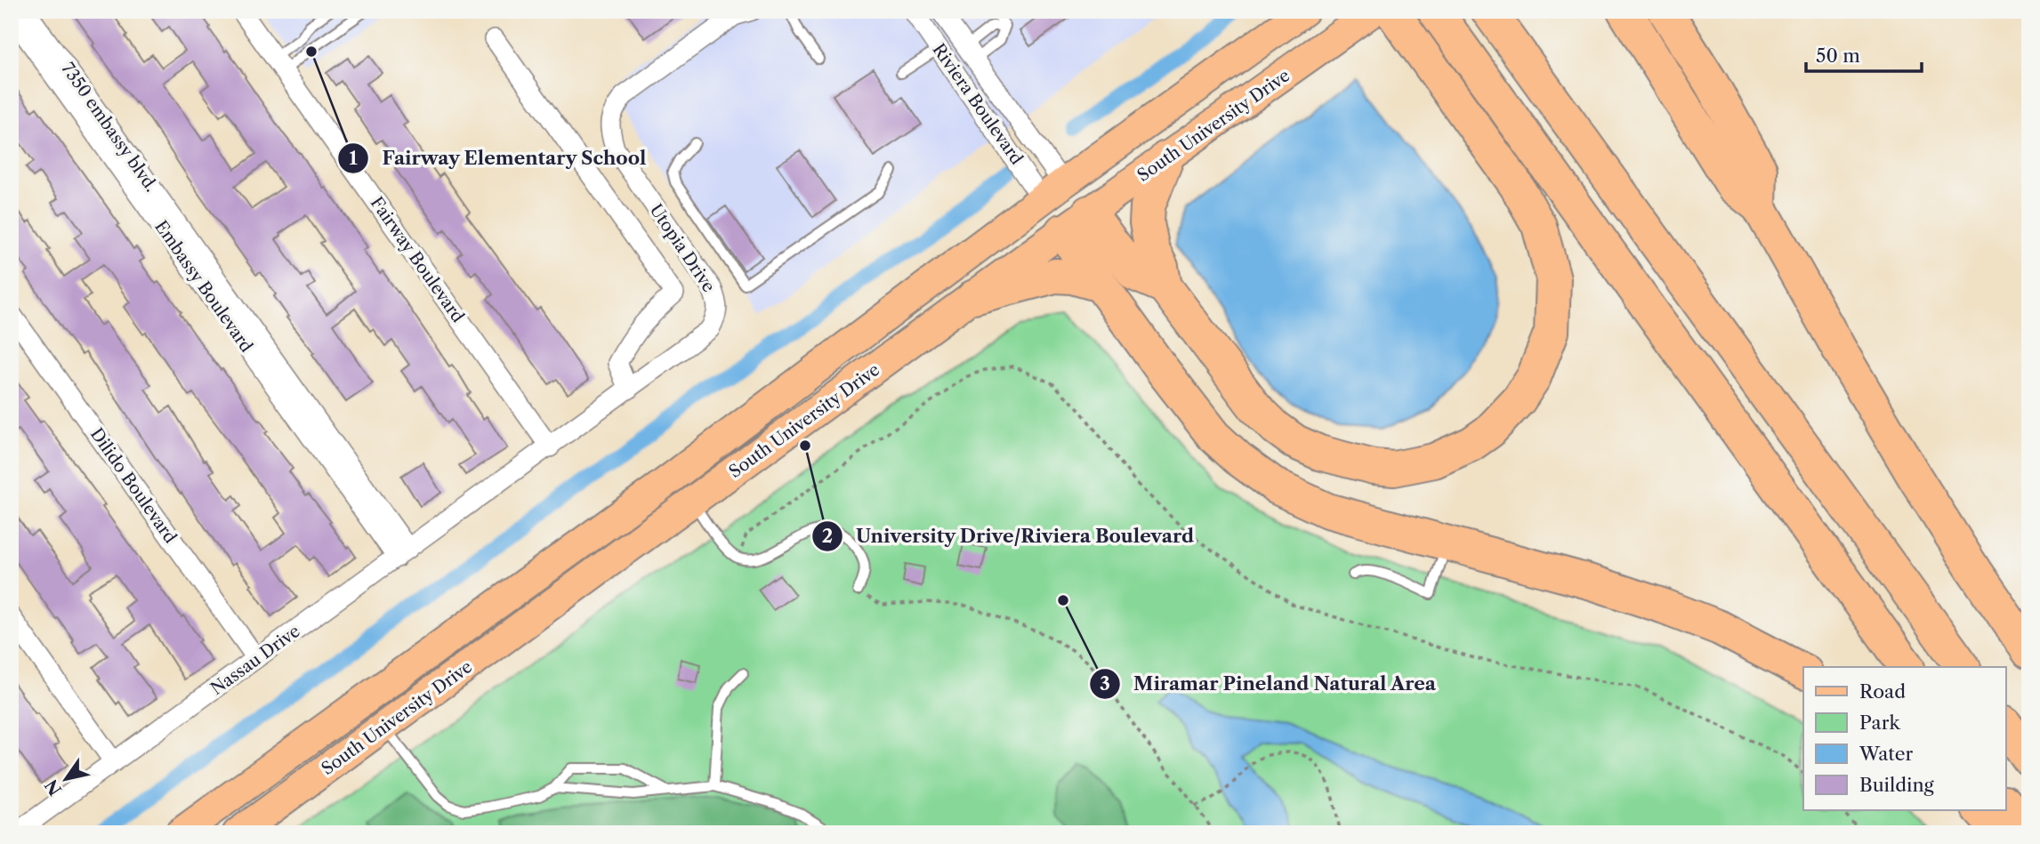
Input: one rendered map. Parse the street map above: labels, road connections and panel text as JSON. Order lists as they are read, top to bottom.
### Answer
{
  "streets": {
    "main road": ["South University Drive"],
    "street": [
      "Riviera Boulevard",
      "7350 embassy blvd.",
      "Utopia Drive",
      "Fairway Boulevard",
      "Embassy Boulevard",
      "Dilido Boulevard",
      "Nassau Drive"
    ]
  },
  "crossings": [
    ["Riviera Boulevard", "South University Drive"],
    ["7350 embassy blvd.", "Utopia Drive"],
    ["7350 embassy blvd.", "Embassy Boulevard"],
    ["7350 embassy blvd.", "Nassau Drive"],
    ["Utopia Drive", "Fairway Boulevard"],
    ["Utopia Drive", "Embassy Boulevard"],
    ["Utopia Drive", "Nassau Drive"],
    ["Embassy Boulevard", "Nassau Drive"],
    ["Dilido Boulevard", "Nassau Drive"]
  ],
  "places": ["Fairway Elementary School", "University Drive/Riviera Boulevard", "Miramar Pineland Natural Area"],
  "legend": [
    "Road",
    "Park",
    "Water",
    "Building"
  ],
  "scale_bar": "50 m",
  "north": "bottom left"
}
